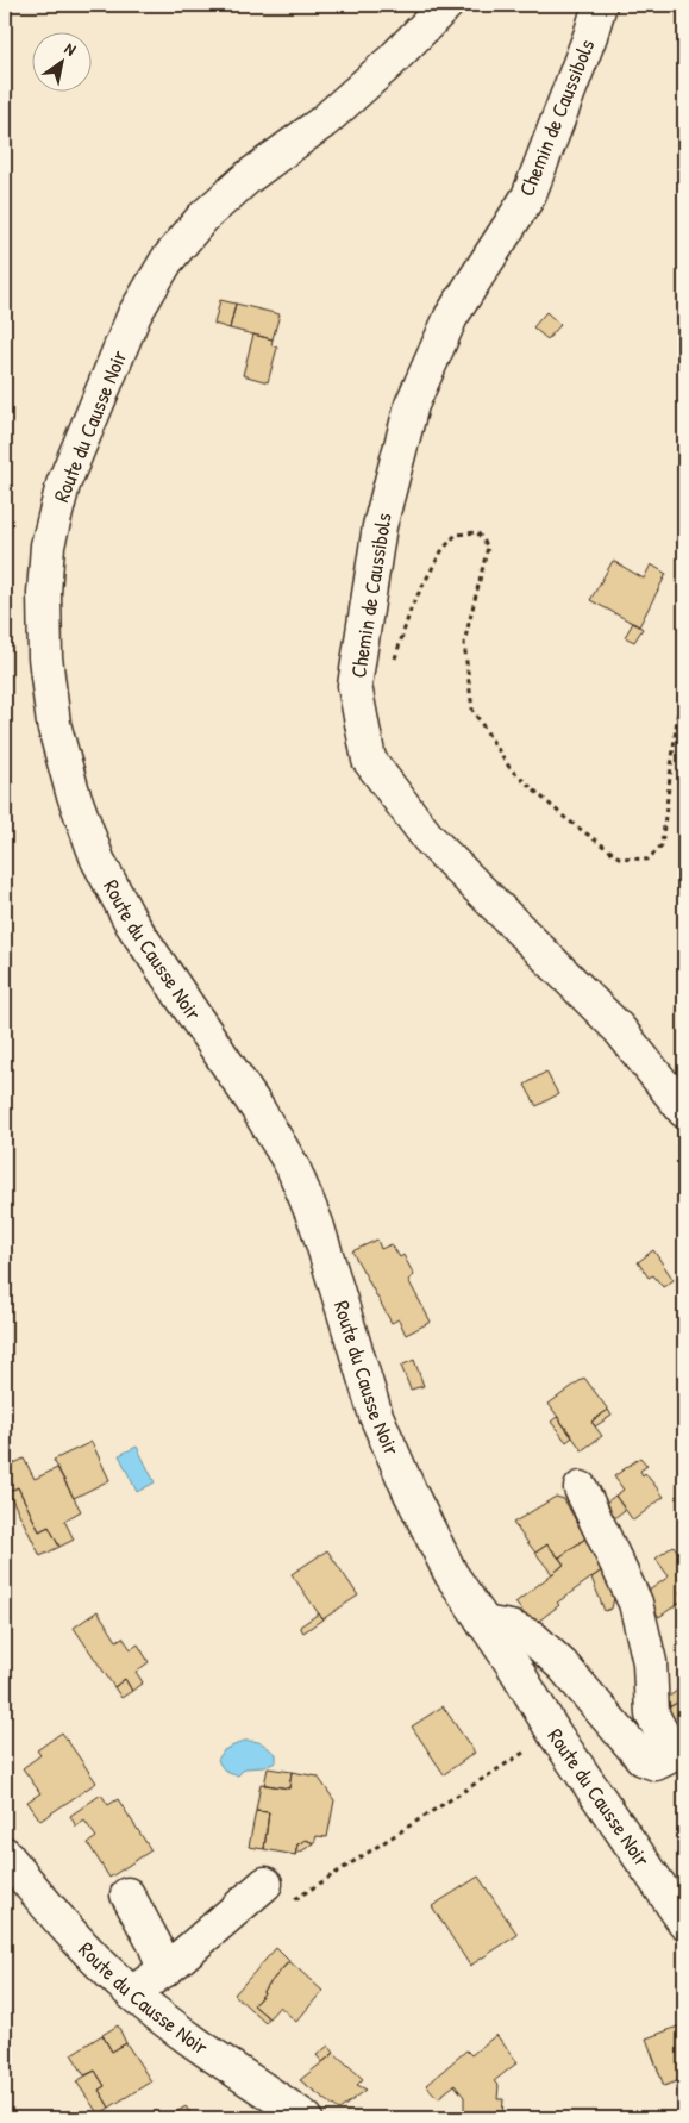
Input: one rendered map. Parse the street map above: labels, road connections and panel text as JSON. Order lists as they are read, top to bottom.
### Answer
{
  "streets": {
    "street": ["Chemin de Caussibols", "Route du Causse Noir"]
  },
  "north": "top right"
}
